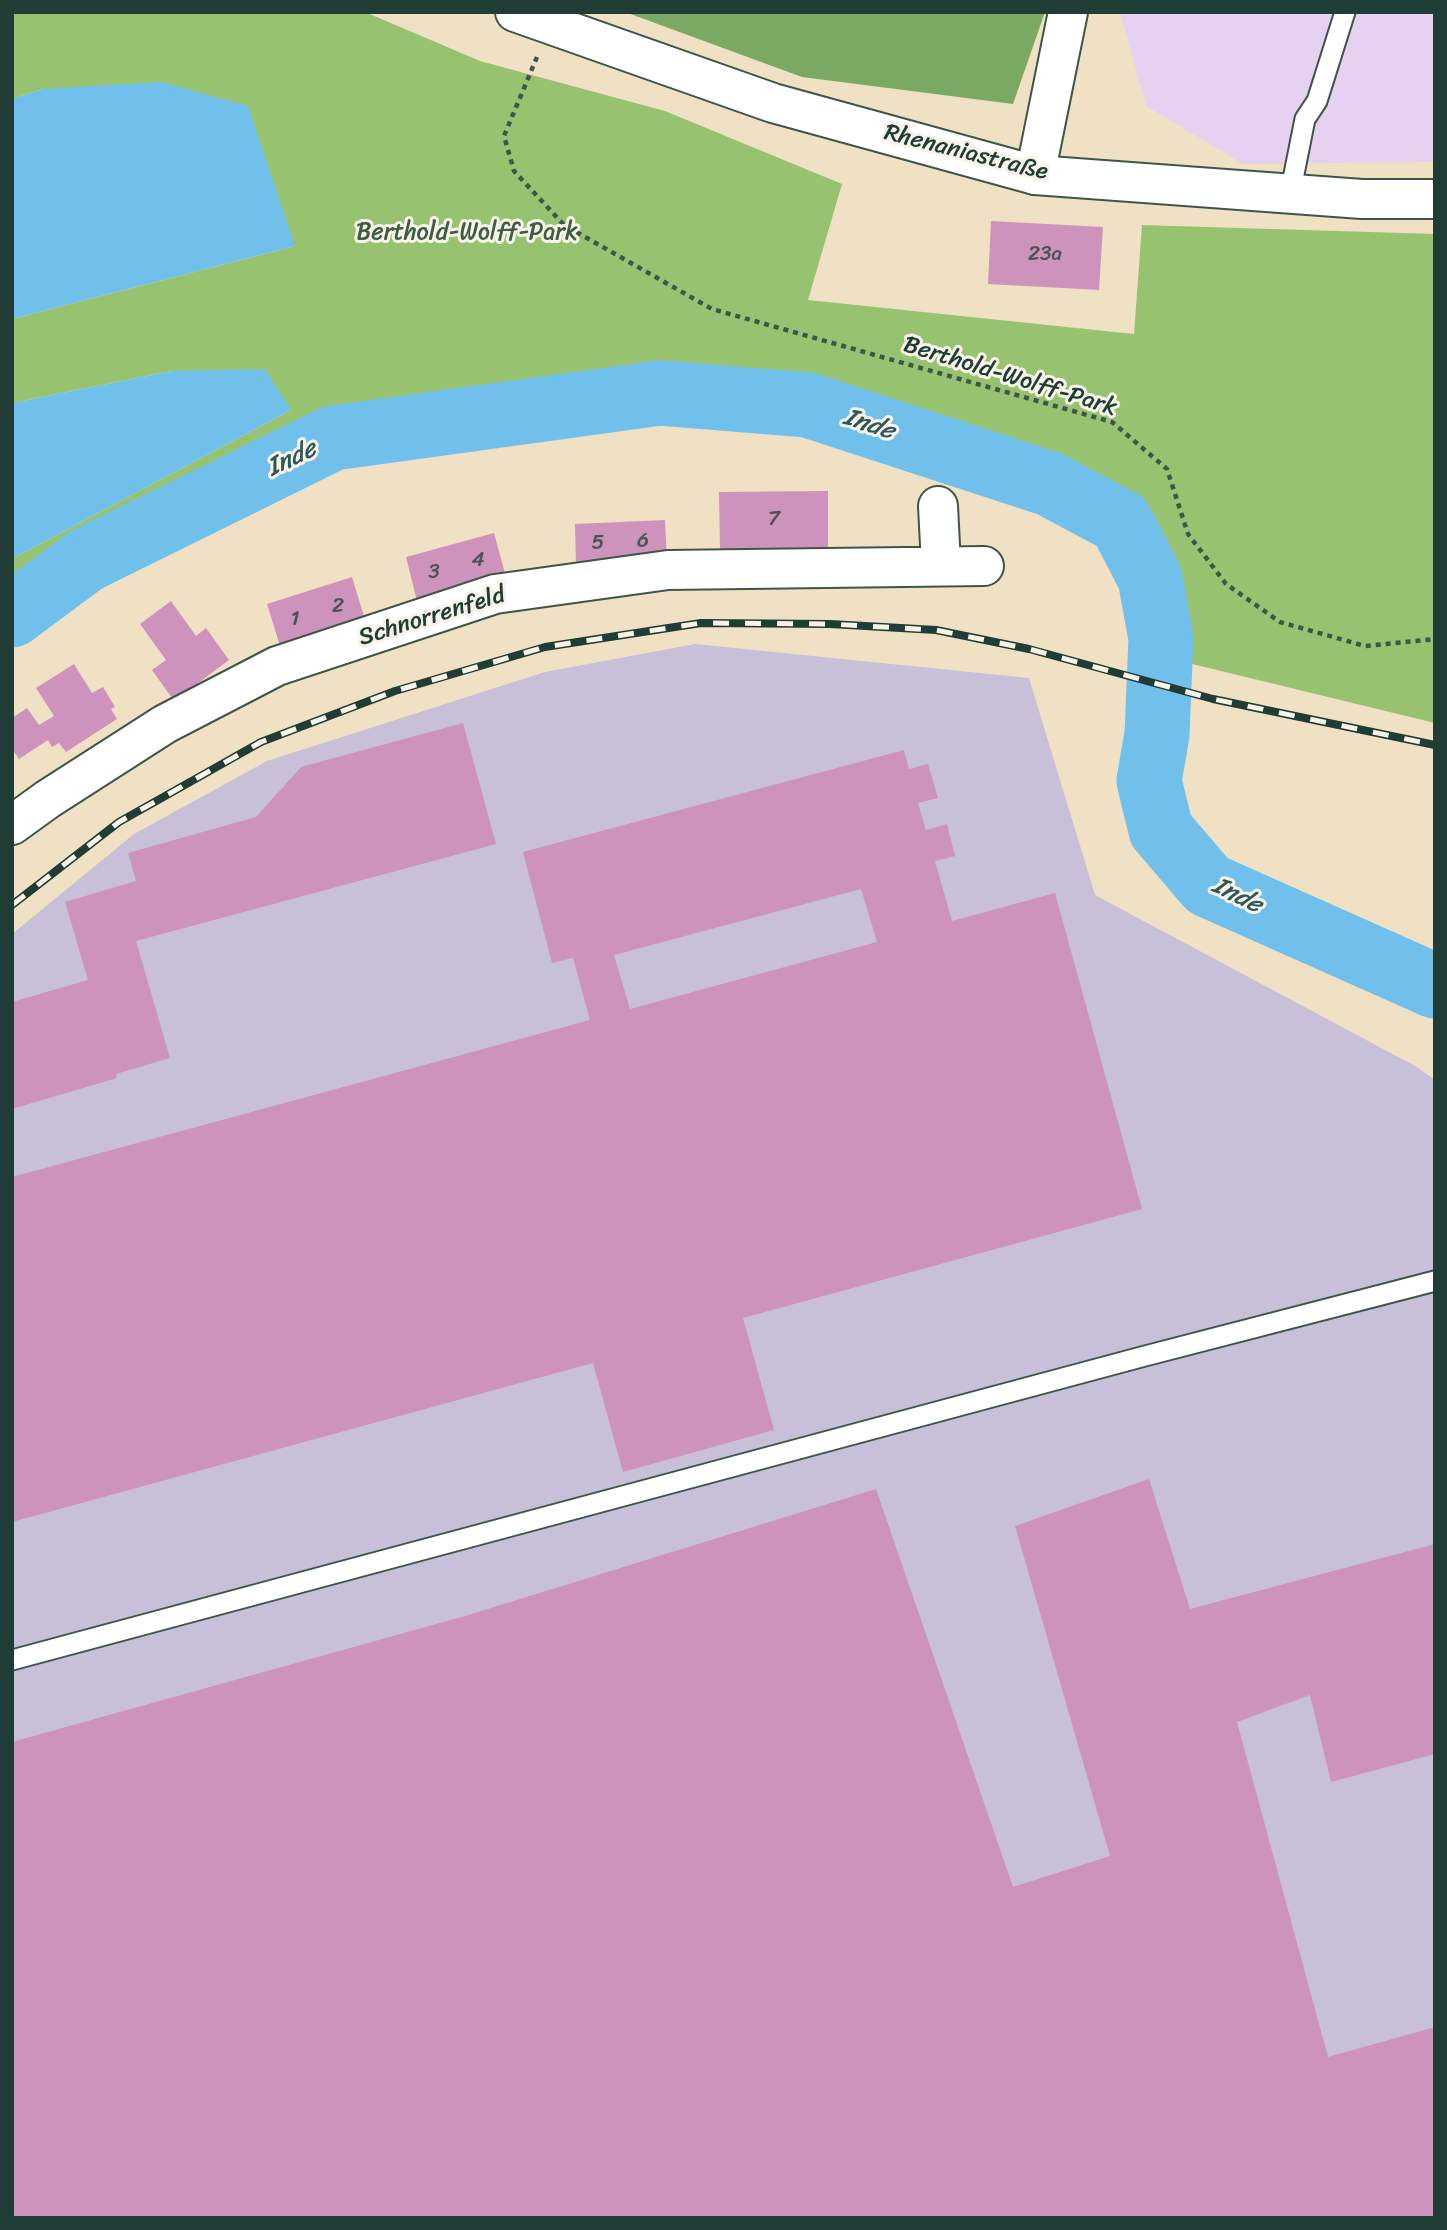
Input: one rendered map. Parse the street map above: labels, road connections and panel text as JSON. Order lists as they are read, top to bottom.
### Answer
{
  "streets": {
    "street": ["Rhenaniastraße", "Schnorrenfeld"],
    "path": ["Berthold-Wolff-Park"]
  },
  "crossings": [
    ["Rhenaniastraße", "Berthold-Wolff-Park"]
  ],
  "water": ["Inde"],
  "parks": ["Berthold-Wolff-Park"],
  "house_numbers": [
    "23a",
    "7",
    "6",
    "5",
    "4",
    "3",
    "2",
    "1"
  ]
}
